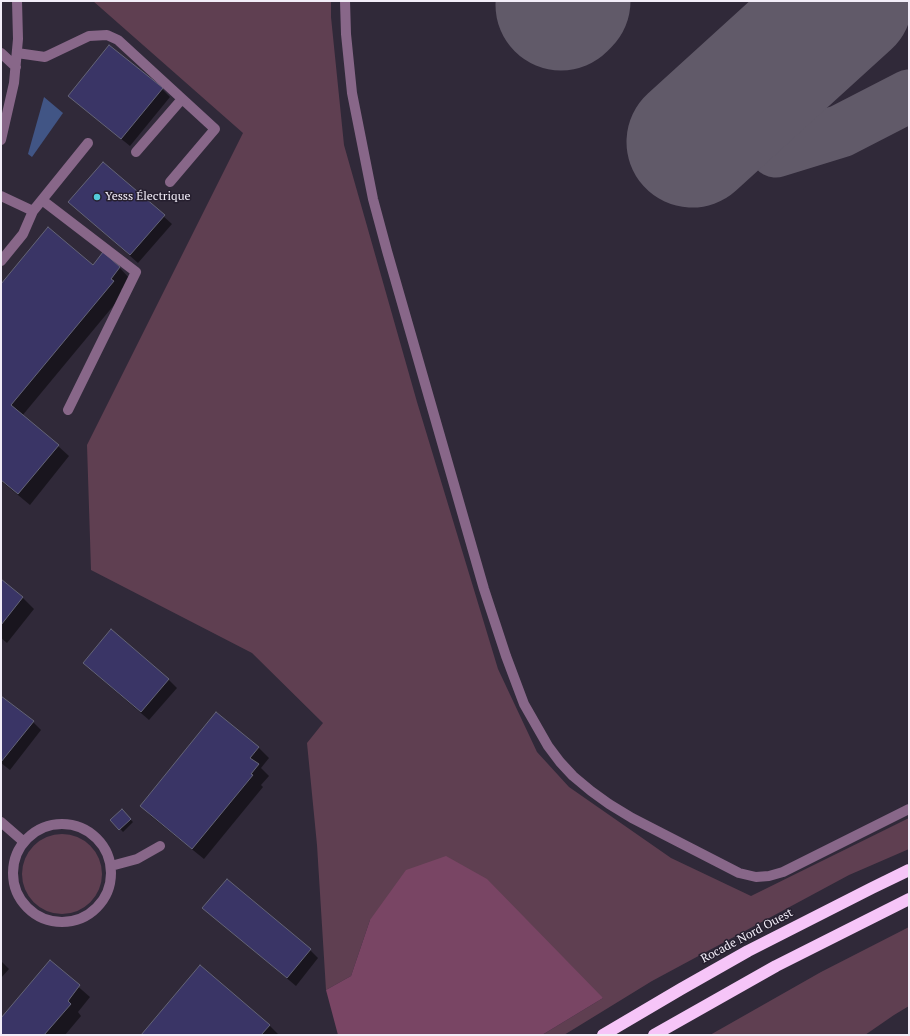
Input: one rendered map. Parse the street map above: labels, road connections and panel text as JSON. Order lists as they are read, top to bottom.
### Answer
{
  "streets": {
    "highway": ["Rocade Nord Ouest"]
  },
  "places": ["Yesss Électrique"]
}
